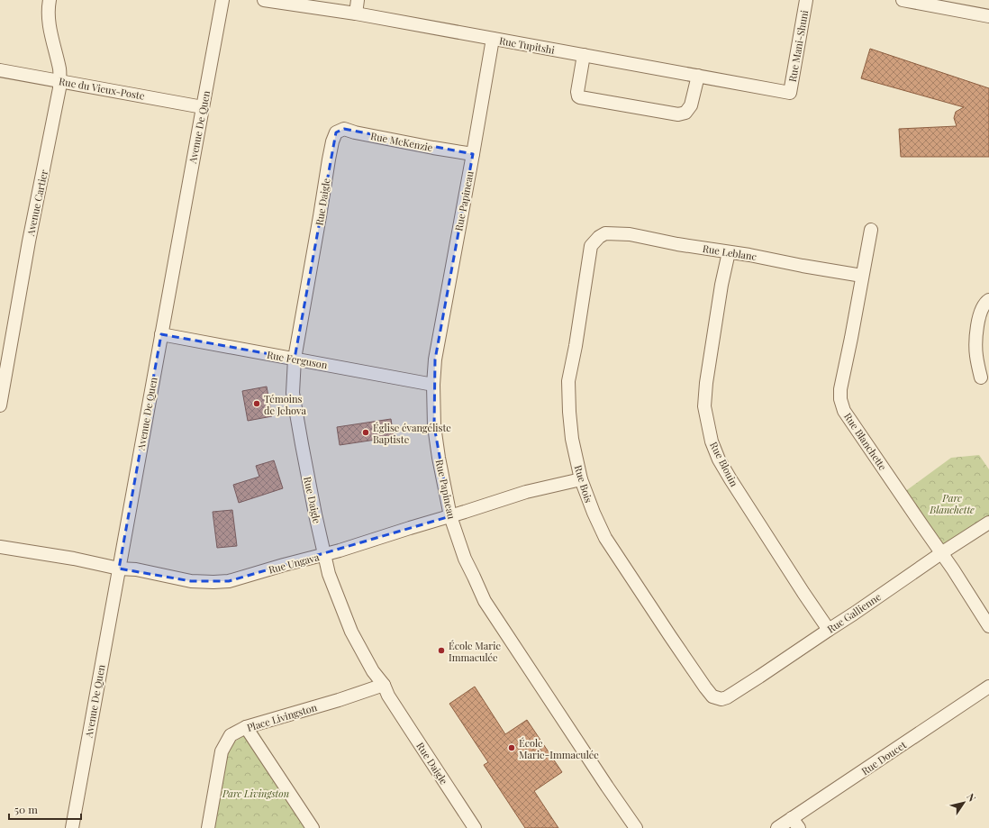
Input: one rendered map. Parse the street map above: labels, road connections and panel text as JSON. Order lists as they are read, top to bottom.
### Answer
{
  "streets": {
    "street": [
      "Rue Tupitshi",
      "Rue Mani-Shuni",
      "Rue du Vieux-Poste",
      "Avenue De Quen",
      "Rue McKenzie",
      "Rue Papineau",
      "Rue Daigle",
      "Avenue Cartier",
      "Rue Leblanc",
      "Rue Ferguson",
      "Rue Blanchette",
      "Rue Blouin",
      "Rue Bois",
      "Rue Ungava",
      "Rue Gallienne",
      "Place Livingston",
      "Rue Doucet"
    ]
  },
  "crossings": [
    ["Rue Tupitshi", "Rue Mani-Shuni"],
    ["Rue Tupitshi", "Rue Papineau"],
    ["Rue du Vieux-Poste", "Avenue De Quen"],
    ["Rue du Vieux-Poste", "Avenue Cartier"],
    ["Avenue De Quen", "Rue Ferguson"],
    ["Avenue De Quen", "Rue Ungava"],
    ["Rue McKenzie", "Rue Papineau"],
    ["Rue McKenzie", "Rue Daigle"],
    ["Rue Papineau", "Rue Ferguson"],
    ["Rue Papineau", "Rue Ungava"],
    ["Rue Daigle", "Rue Ferguson"],
    ["Rue Daigle", "Rue Ungava"],
    ["Rue Daigle", "Place Livingston"],
    ["Rue Leblanc", "Rue Blanchette"],
    ["Rue Leblanc", "Rue Blouin"],
    ["Rue Leblanc", "Rue Bois"],
    ["Rue Blanchette", "Rue Gallienne"],
    ["Rue Blouin", "Rue Gallienne"],
    ["Rue Bois", "Rue Ungava"],
    ["Rue Bois", "Rue Gallienne"]
  ],
  "parks": ["Parc Blanchette", "Parc Livingston"],
  "places": [
    "Témoins de Jehova",
    "Église évangéliste Baptiste",
    "École Marie Immaculée",
    "École Marie-Immaculée"
  ],
  "scale_bar": "50 m",
  "north": "top right"
}
